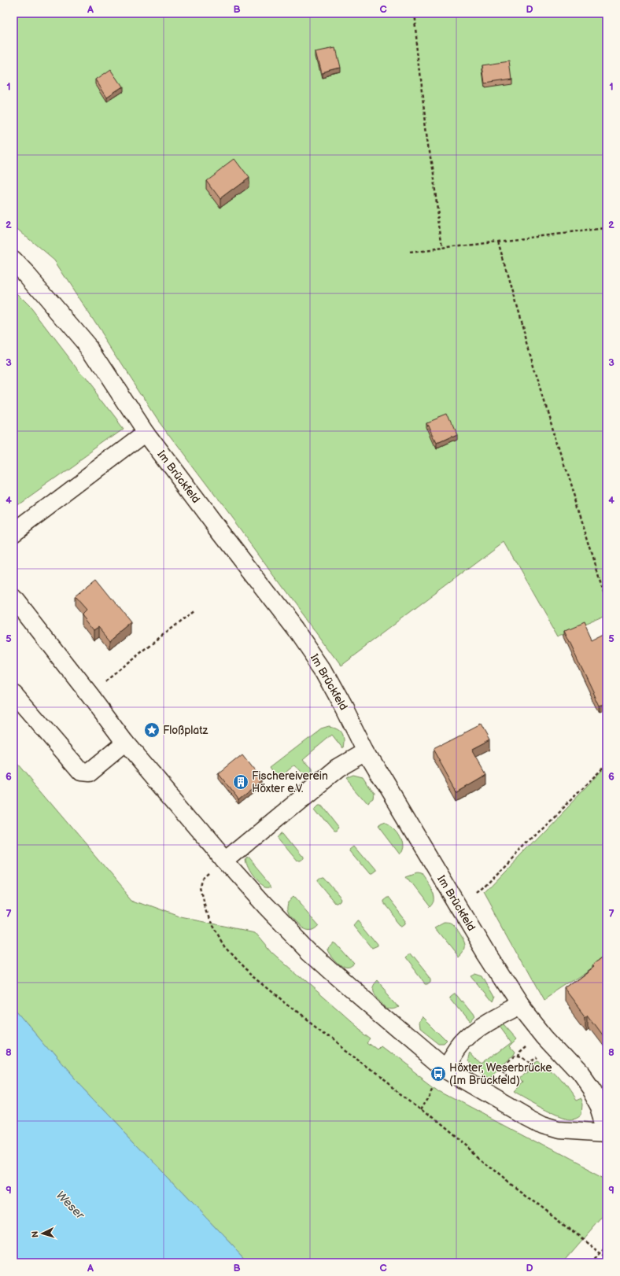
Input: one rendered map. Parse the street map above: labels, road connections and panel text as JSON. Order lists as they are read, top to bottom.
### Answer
{
  "streets": {
    "street": ["Im Brückfeld"]
  },
  "water": ["Weser"],
  "places": {
    "place": ["Floßplatz"],
    "building": ["Fischereiverein Höxter e.V."],
    "bus stop": ["Höxter, Weserbrücke (Im Brückfeld)"]
  },
  "north": "left",
  "grid": {
    "columns": [
      "A",
      "B",
      "C",
      "D"
    ],
    "rows": [
      "1",
      "2",
      "3",
      "4",
      "5",
      "6",
      "7",
      "8",
      "9"
    ]
  }
}
